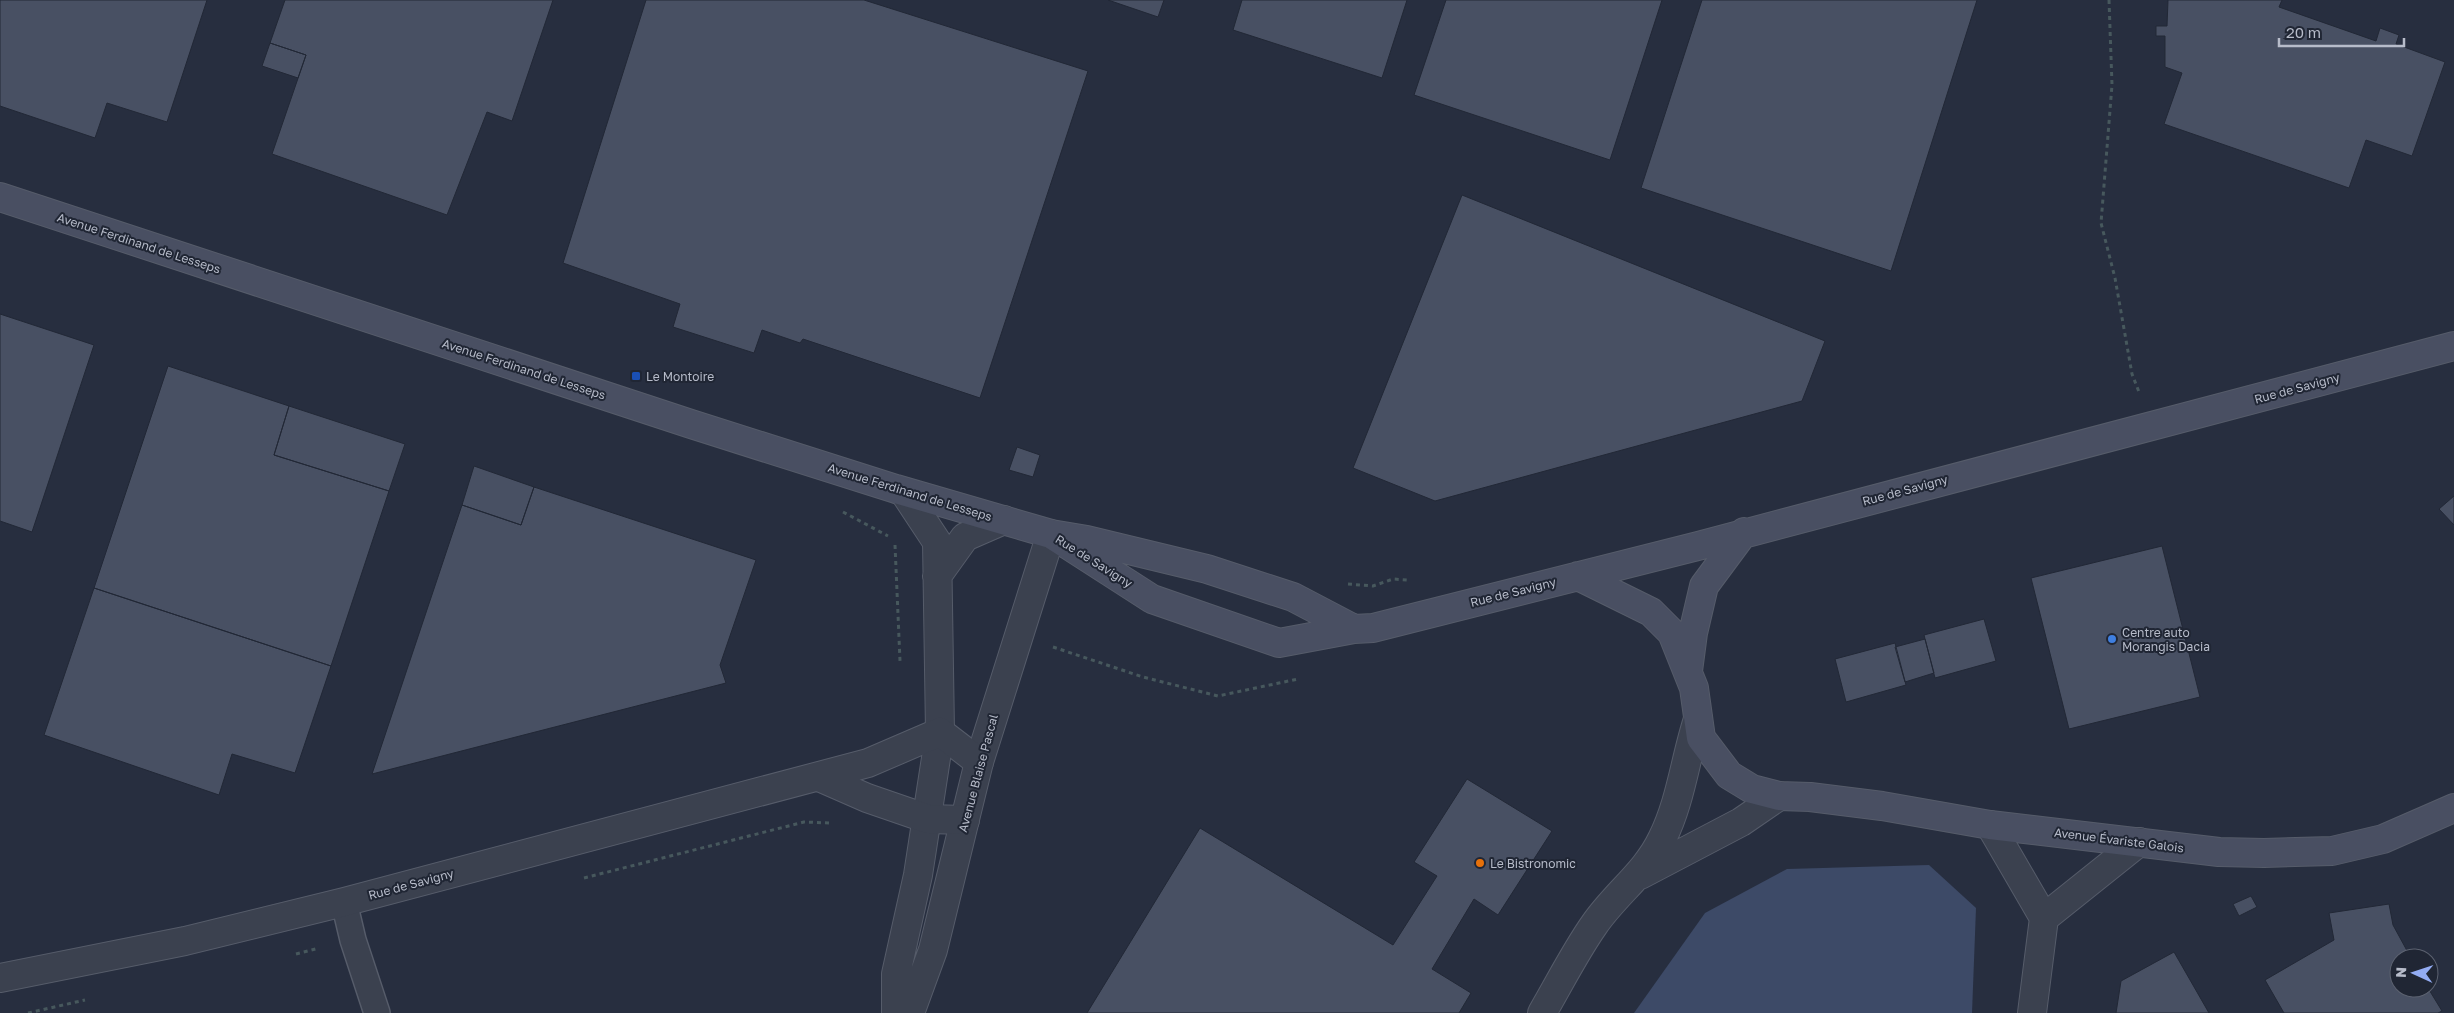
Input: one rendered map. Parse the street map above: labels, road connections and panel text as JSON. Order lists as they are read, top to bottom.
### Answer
{
  "streets": {
    "main road": ["Avenue Ferdinand de Lesseps", "Rue de Savigny", "Avenue Évariste Galois"],
    "street": ["Avenue Blaise Pascal"]
  },
  "crossings": [
    ["Avenue Ferdinand de Lesseps", "Rue de Savigny"],
    ["Avenue Ferdinand de Lesseps", "Avenue Blaise Pascal"],
    ["Rue de Savigny", "Avenue Blaise Pascal"],
    ["Rue de Savigny", "Avenue Évariste Galois"]
  ],
  "places": {
    "transit": ["Le Montoire"],
    "other": ["Centre auto Morangis Dacia", "Le Bistronomic"]
  },
  "scale_bar": "20 m",
  "north": "left"
}
